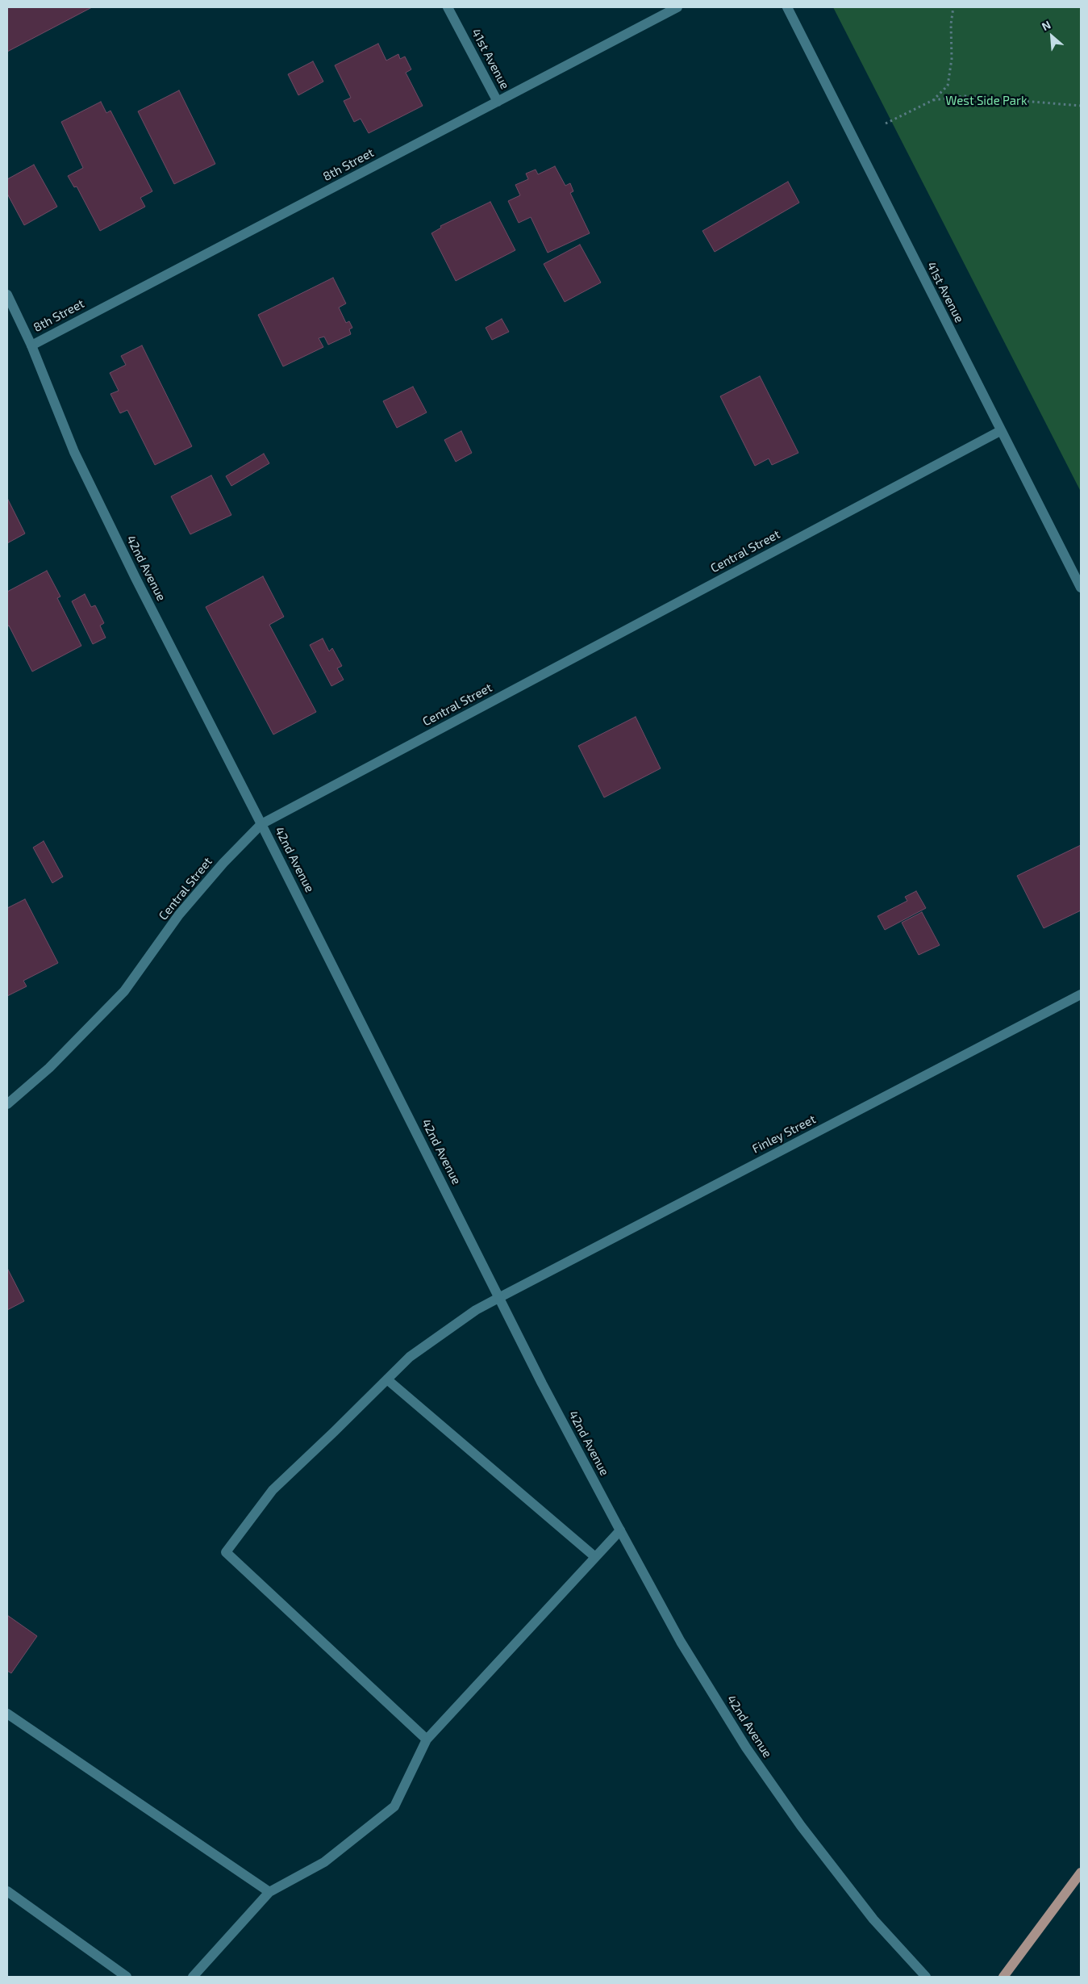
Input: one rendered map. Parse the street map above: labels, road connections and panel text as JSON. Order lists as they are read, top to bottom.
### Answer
{
  "streets": {
    "street": [
      "41st Avenue",
      "8th Street",
      "Central Street",
      "42nd Avenue",
      "Finley Street"
    ]
  },
  "crossings": [
    ["41st Avenue", "8th Street"],
    ["41st Avenue", "Central Street"],
    ["8th Street", "42nd Avenue"],
    ["Central Street", "42nd Avenue"],
    ["42nd Avenue", "Finley Street"]
  ],
  "parks": ["West Side Park"],
  "north": "top left"
}
